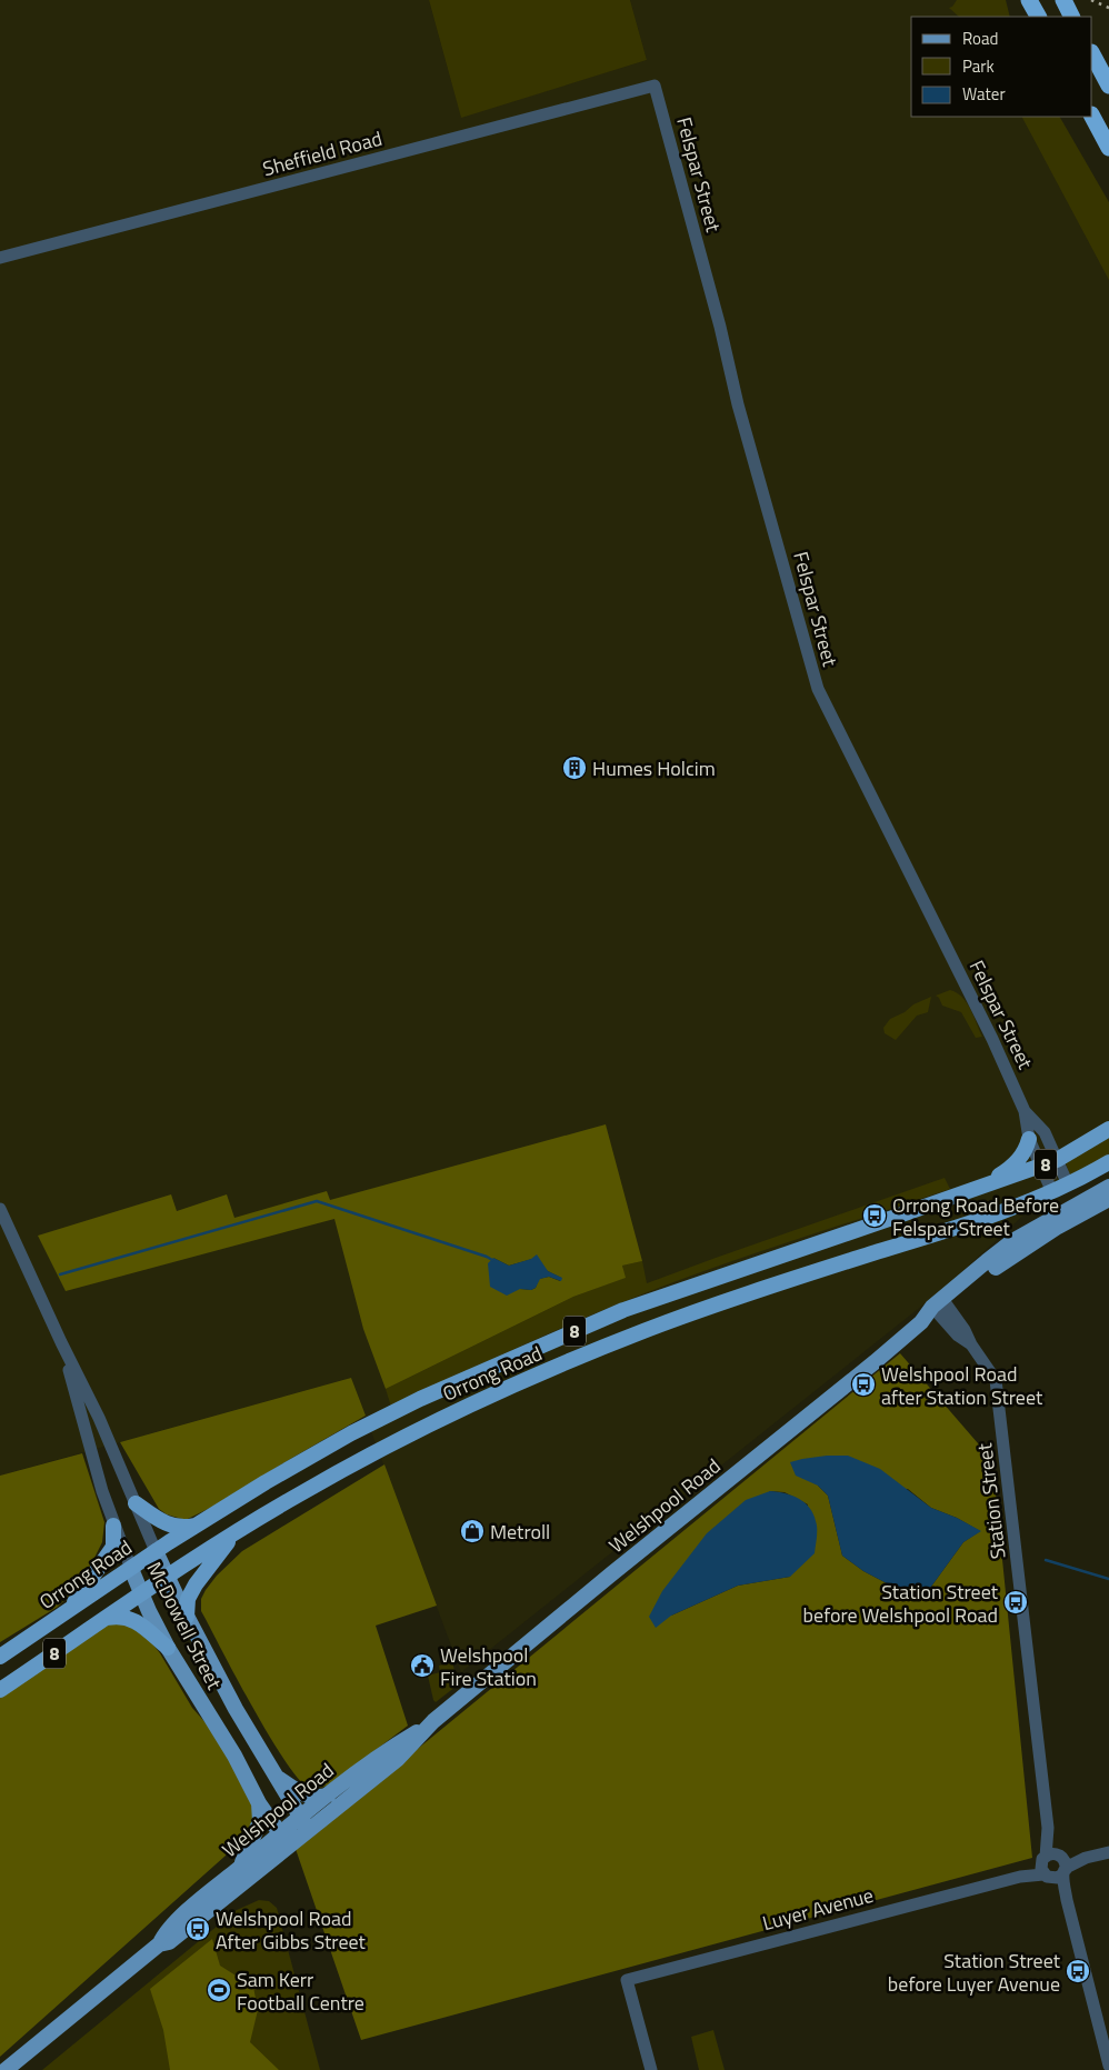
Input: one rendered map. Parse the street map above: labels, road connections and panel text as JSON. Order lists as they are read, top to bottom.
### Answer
{
  "streets": {
    "highway": ["8", "Orrong Road"],
    "main road": ["Welshpool Road", "McDowell Street"],
    "street": [
      "Sheffield Road",
      "Felspar Street",
      "Station Street",
      "Luyer Avenue"
    ]
  },
  "crossings": [
    ["Sheffield Road", "Felspar Street"],
    ["Felspar Street", "Orrong Road"],
    ["Orrong Road", "McDowell Street"],
    ["Station Street", "Welshpool Road"],
    ["Station Street", "Luyer Avenue"],
    ["Welshpool Road", "McDowell Street"]
  ],
  "places": {
    "building": ["Humes Holcim"],
    "bus stop": [
      "Orrong Road Before Felspar Street",
      "Welshpool Road after Station Street",
      "Station Street before Welshpool Road",
      "Welshpool Road After Gibbs Street",
      "Station Street before Luyer Avenue"
    ],
    "shop": ["Metroll"],
    "public building": ["Welshpool Fire Station"],
    "sports": ["Sam Kerr Football Centre"]
  },
  "legend": ["Road", "Park", "Water"]
}
